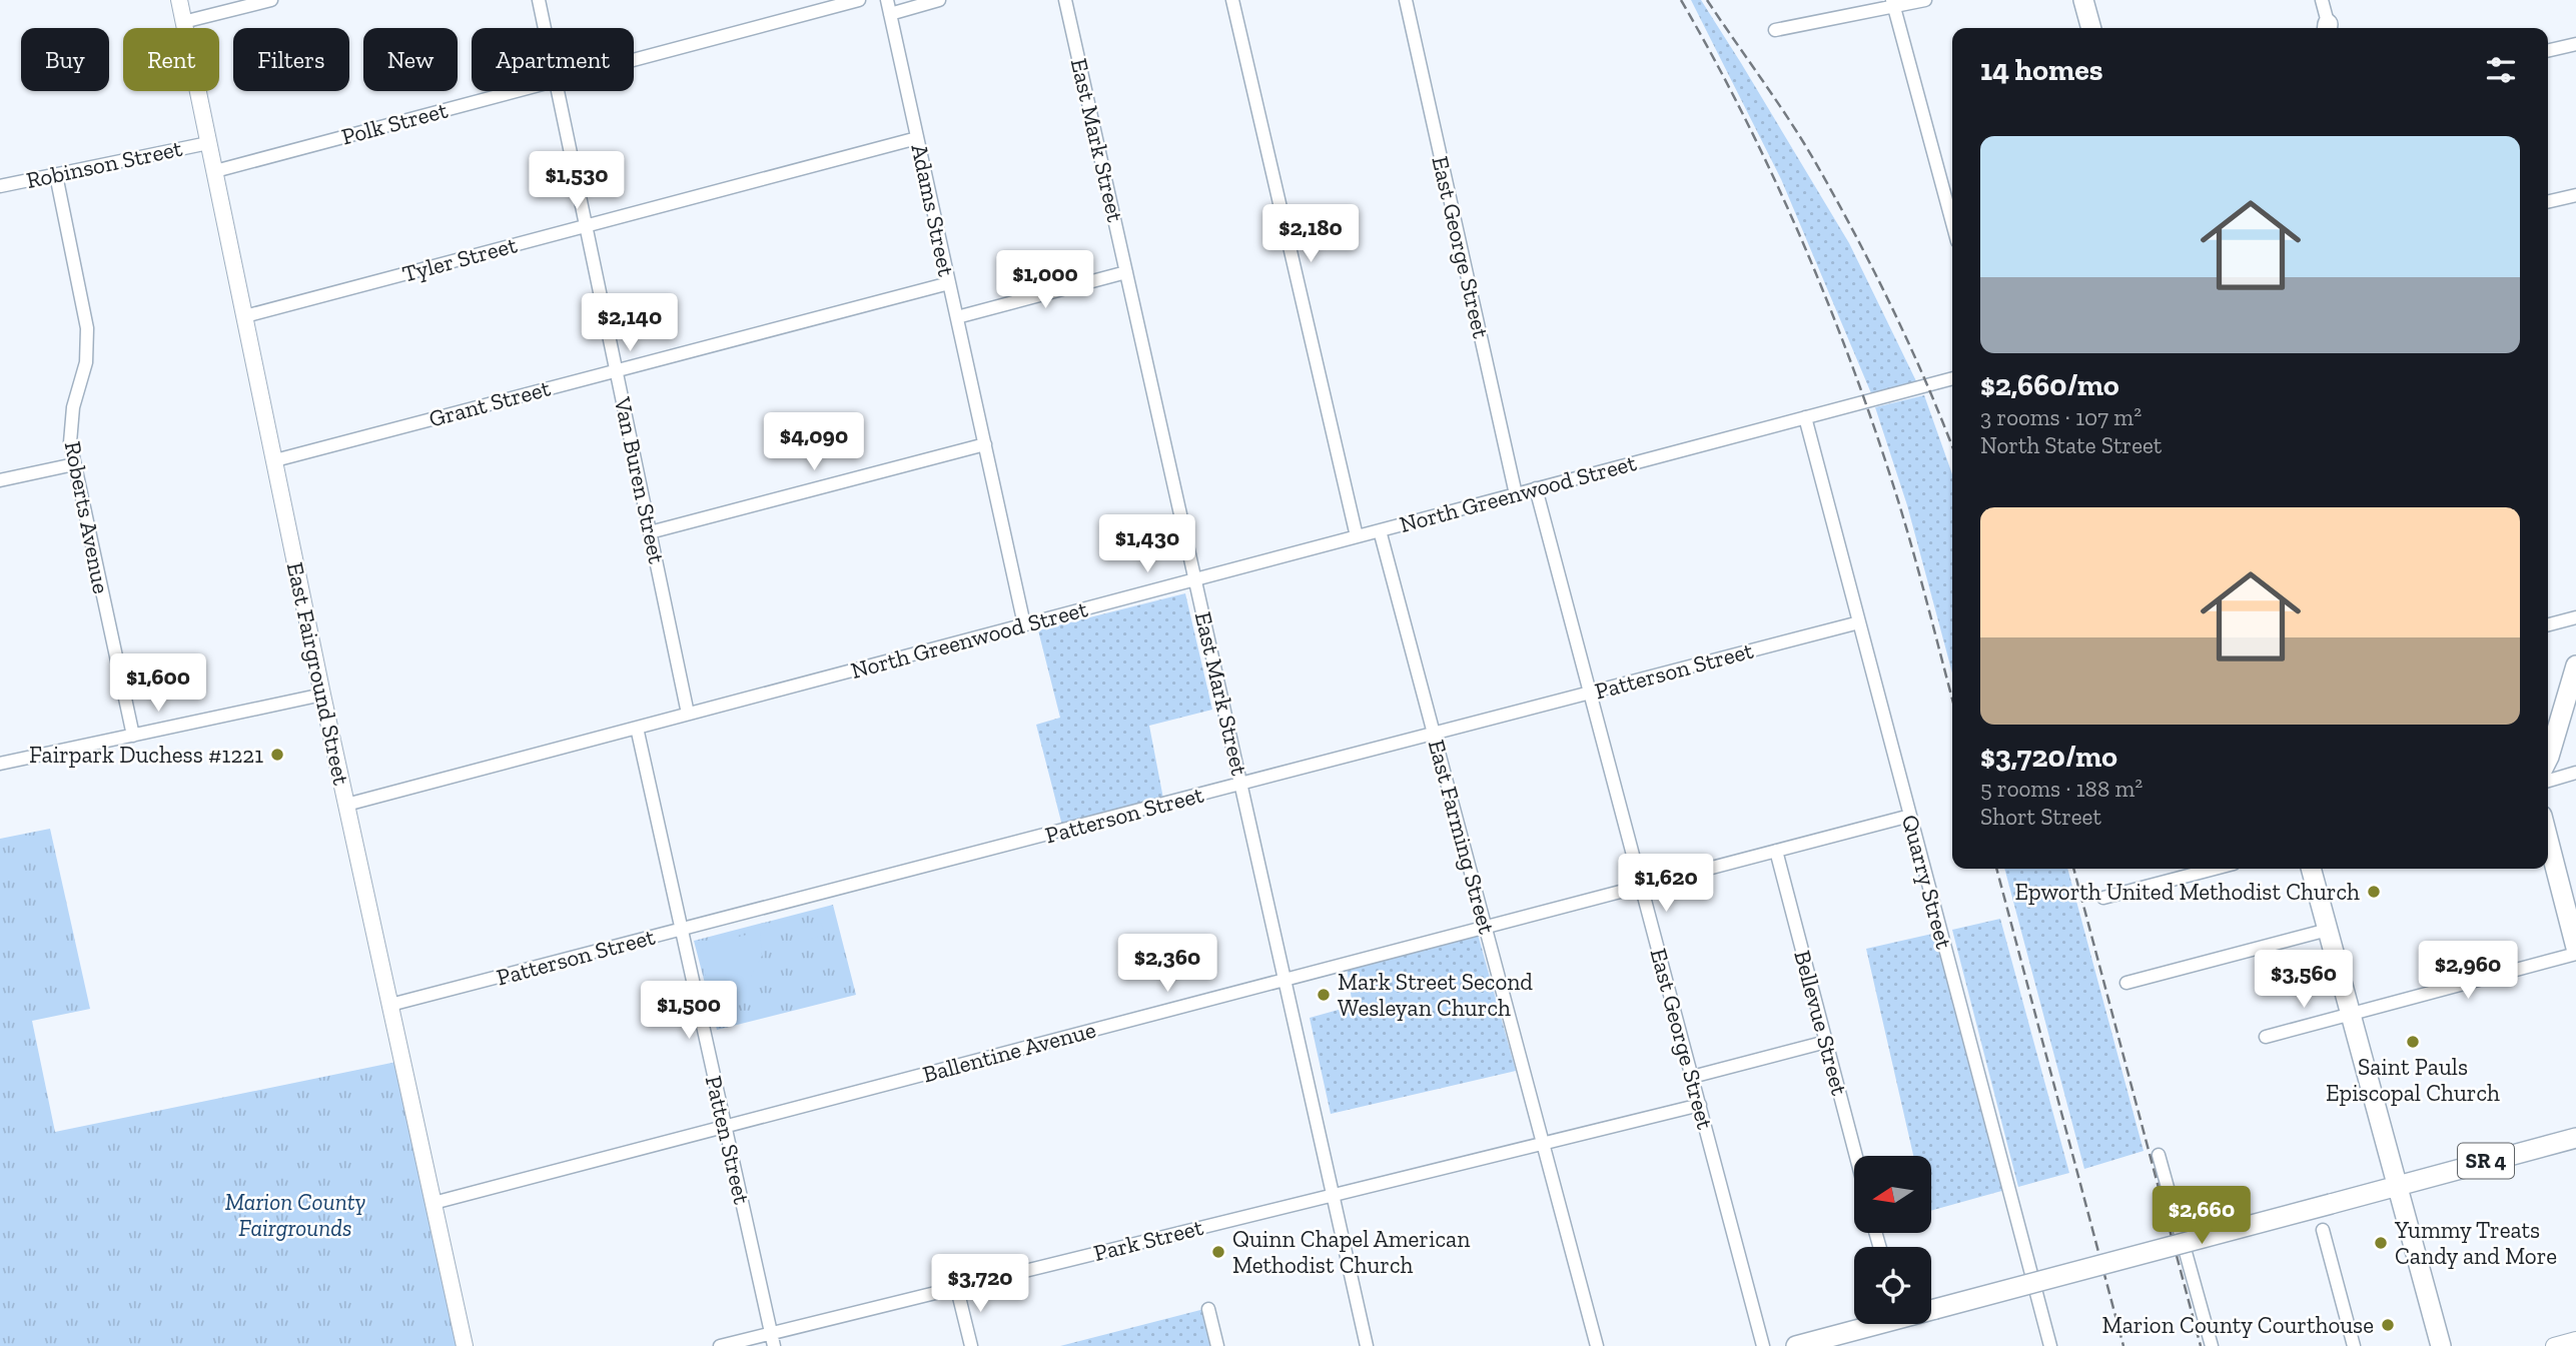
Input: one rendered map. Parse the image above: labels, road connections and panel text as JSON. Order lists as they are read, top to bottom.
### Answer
{
  "streets": {
    "main road": ["SR 4"],
    "street": [
      "Polk Street",
      "East Mark Street",
      "Robinson Street",
      "Adams Street",
      "East George Street",
      "Tyler Street",
      "Grant Street",
      "Van Buren Street",
      "North Greenwood Street",
      "Roberts Avenue",
      "Patterson Street",
      "East Fairground Street",
      "East Farming Street",
      "Quarry Street",
      "Bellevue Street",
      "Ballentine Avenue",
      "Patten Street",
      "Park Street"
    ]
  },
  "crossings": [
    ["Polk Street", "East Fairground Street"],
    ["East Mark Street", "North Greenwood Street"],
    ["East Mark Street", "Patterson Street"],
    ["East Mark Street", "Ballentine Avenue"],
    ["East Mark Street", "Park Street"],
    ["Robinson Street", "Roberts Avenue"],
    ["Robinson Street", "East Fairground Street"],
    ["Adams Street", "Tyler Street"],
    ["Adams Street", "Grant Street"],
    ["Adams Street", "North Greenwood Street"],
    ["East George Street", "North Greenwood Street"],
    ["East George Street", "Patterson Street"],
    ["East George Street", "Ballentine Avenue"],
    ["East George Street", "Park Street"],
    ["Tyler Street", "Van Buren Street"],
    ["Tyler Street", "East Fairground Street"],
    ["Grant Street", "Van Buren Street"],
    ["Grant Street", "East Fairground Street"],
    ["Van Buren Street", "North Greenwood Street"],
    ["North Greenwood Street", "East Fairground Street"],
    ["North Greenwood Street", "East Farming Street"],
    ["North Greenwood Street", "Quarry Street"],
    ["North Greenwood Street", "Patten Street"],
    ["Patterson Street", "East Fairground Street"],
    ["Patterson Street", "East Farming Street"],
    ["Patterson Street", "Quarry Street"],
    ["Patterson Street", "Patten Street"],
    ["East Fairground Street", "Ballentine Avenue"],
    ["East Farming Street", "Ballentine Avenue"],
    ["East Farming Street", "Park Street"],
    ["Quarry Street", "Ballentine Avenue"],
    ["Bellevue Street", "Ballentine Avenue"],
    ["Ballentine Avenue", "Patten Street"],
    ["Patten Street", "Park Street"]
  ],
  "parks": ["Marion County Fairgrounds"],
  "places": [
    "Fairpark Duchess #1221",
    "Epworth United Methodist Church",
    "Mark Street Second Wesleyan Church",
    "Saint Pauls Episcopal Church",
    "Yummy Treats Candy and More",
    "Quinn Chapel American Methodist Church",
    "Marion County Courthouse"
  ],
  "north": "left",
  "page": {
    "chip": [
      "Buy",
      "Rent",
      "Filters",
      "New",
      "Apartment"
    ],
    "heading": "14 homes",
    "list": [
      {
        "name": "$2,660/mo",
        "note": "3 rooms · 107 m² · North State Street"
      },
      {
        "name": "$3,720/mo",
        "note": "5 rooms · 188 m² · Short Street"
      }
    ],
    "price": [
      "$1,530",
      "$2,180",
      "$1,000",
      "$2,140",
      "$4,090",
      "$1,430",
      "$1,600",
      "$1,620",
      "$2,360",
      "$2,960",
      "$3,560",
      "$1,500",
      "$2,660",
      "$3,720"
    ]
  }
}
